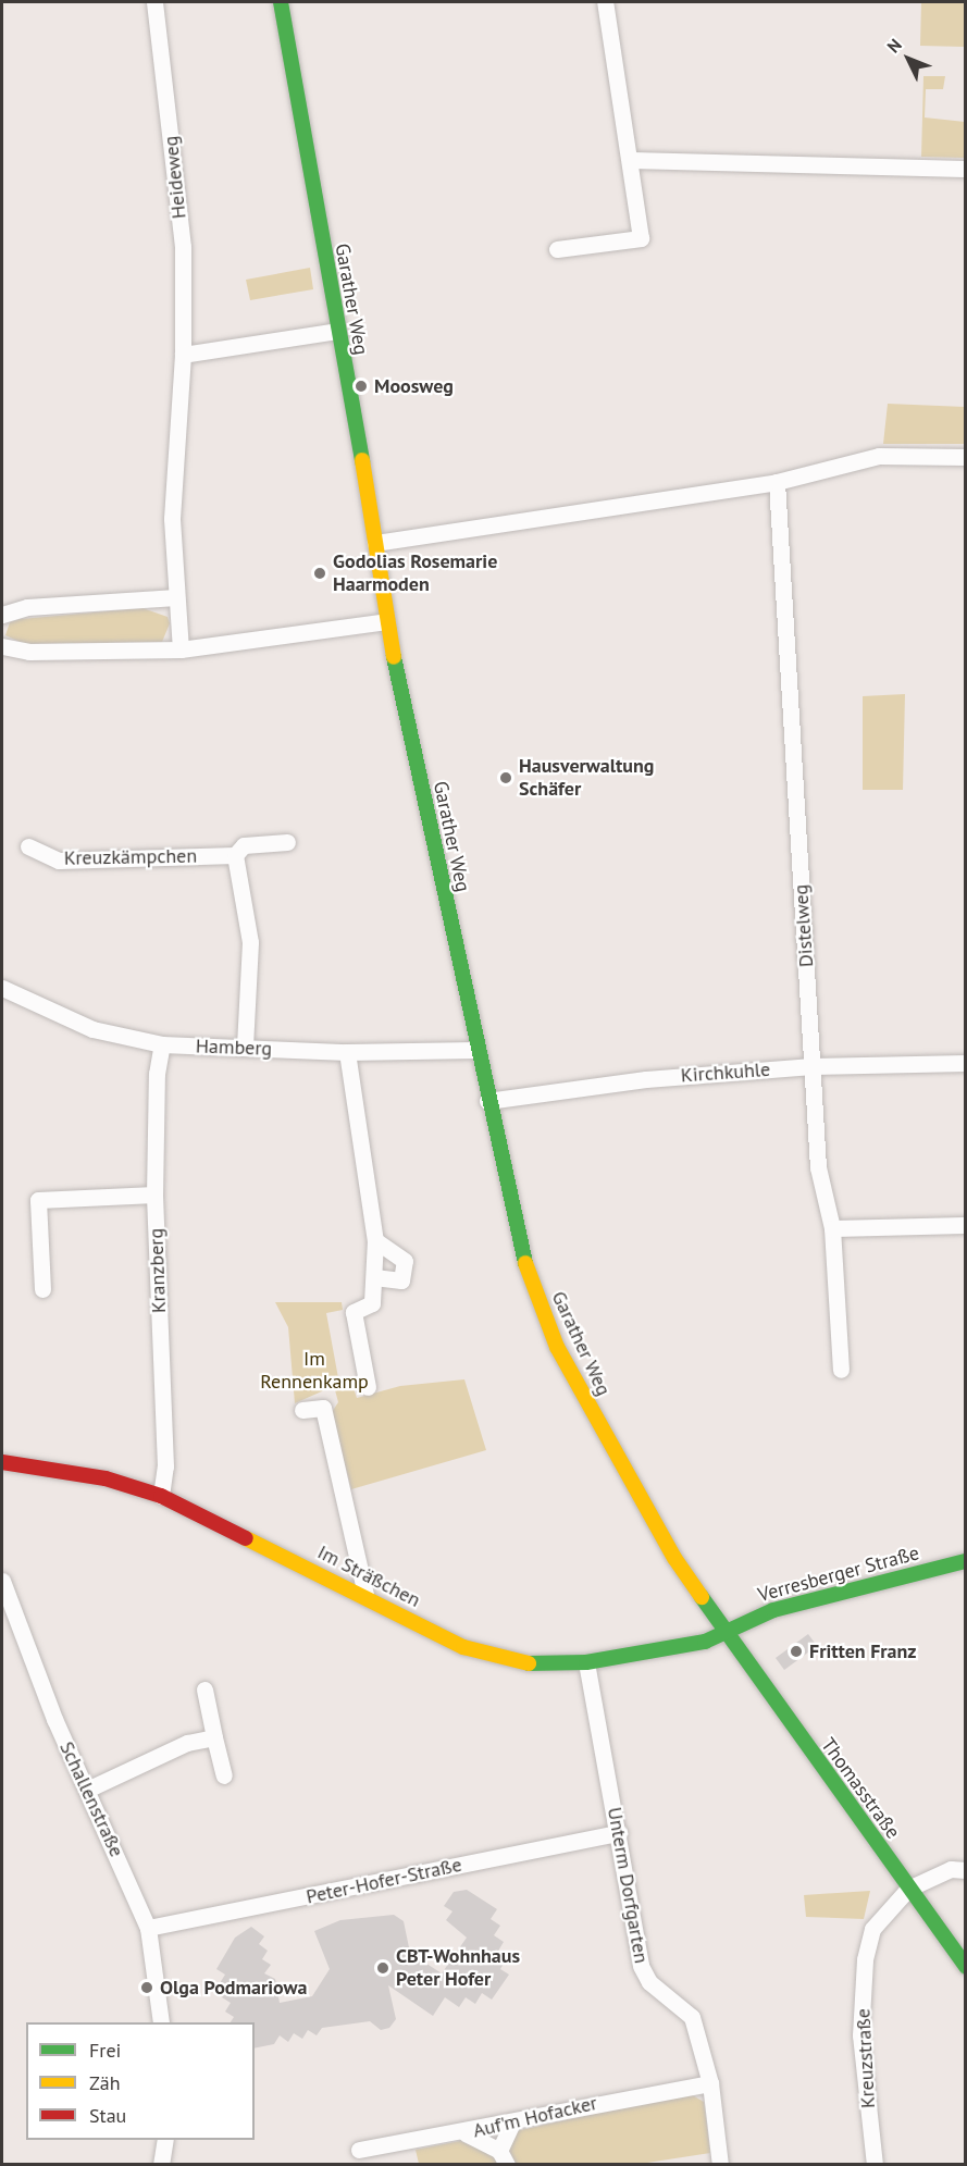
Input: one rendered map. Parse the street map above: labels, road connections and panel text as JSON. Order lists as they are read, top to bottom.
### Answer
{
  "streets": {
    "street": [
      "Heideweg",
      "Garather Weg",
      "Kreuzkämpchen",
      "Distelweg",
      "Hamberg",
      "Kirchkuhle",
      "Kranzberg",
      "Verresberger Straße",
      "Im Sträßchen",
      "Thomasstraße",
      "Schallenstraße",
      "Peter-Hofer-Straße",
      "Unterm Dorfgarten",
      "Kreuzstraße",
      "Auf'm Hofacker"
    ]
  },
  "crossings": [
    ["Garather Weg", "Hamberg"],
    ["Garather Weg", "Kirchkuhle"],
    ["Garather Weg", "Verresberger Straße"],
    ["Garather Weg", "Im Sträßchen"],
    ["Garather Weg", "Thomasstraße"],
    ["Distelweg", "Kirchkuhle"],
    ["Hamberg", "Kranzberg"],
    ["Kranzberg", "Im Sträßchen"],
    ["Verresberger Straße", "Im Sträßchen"],
    ["Verresberger Straße", "Thomasstraße"],
    ["Im Sträßchen", "Thomasstraße"],
    ["Im Sträßchen", "Unterm Dorfgarten"],
    ["Thomasstraße", "Kreuzstraße"],
    ["Schallenstraße", "Peter-Hofer-Straße"],
    ["Peter-Hofer-Straße", "Unterm Dorfgarten"],
    ["Unterm Dorfgarten", "Auf'm Hofacker"]
  ],
  "parks": ["Im Rennenkamp"],
  "places": [
    "Moosweg",
    "Godolias Rosemarie Haarmoden",
    "Hausverwaltung Schäfer",
    "Fritten Franz",
    "CBT-Wohnhaus Peter Hofer",
    "Olga Podmariowa"
  ],
  "legend": ["Frei", "Zäh", "Stau"],
  "north": "top left"
}
